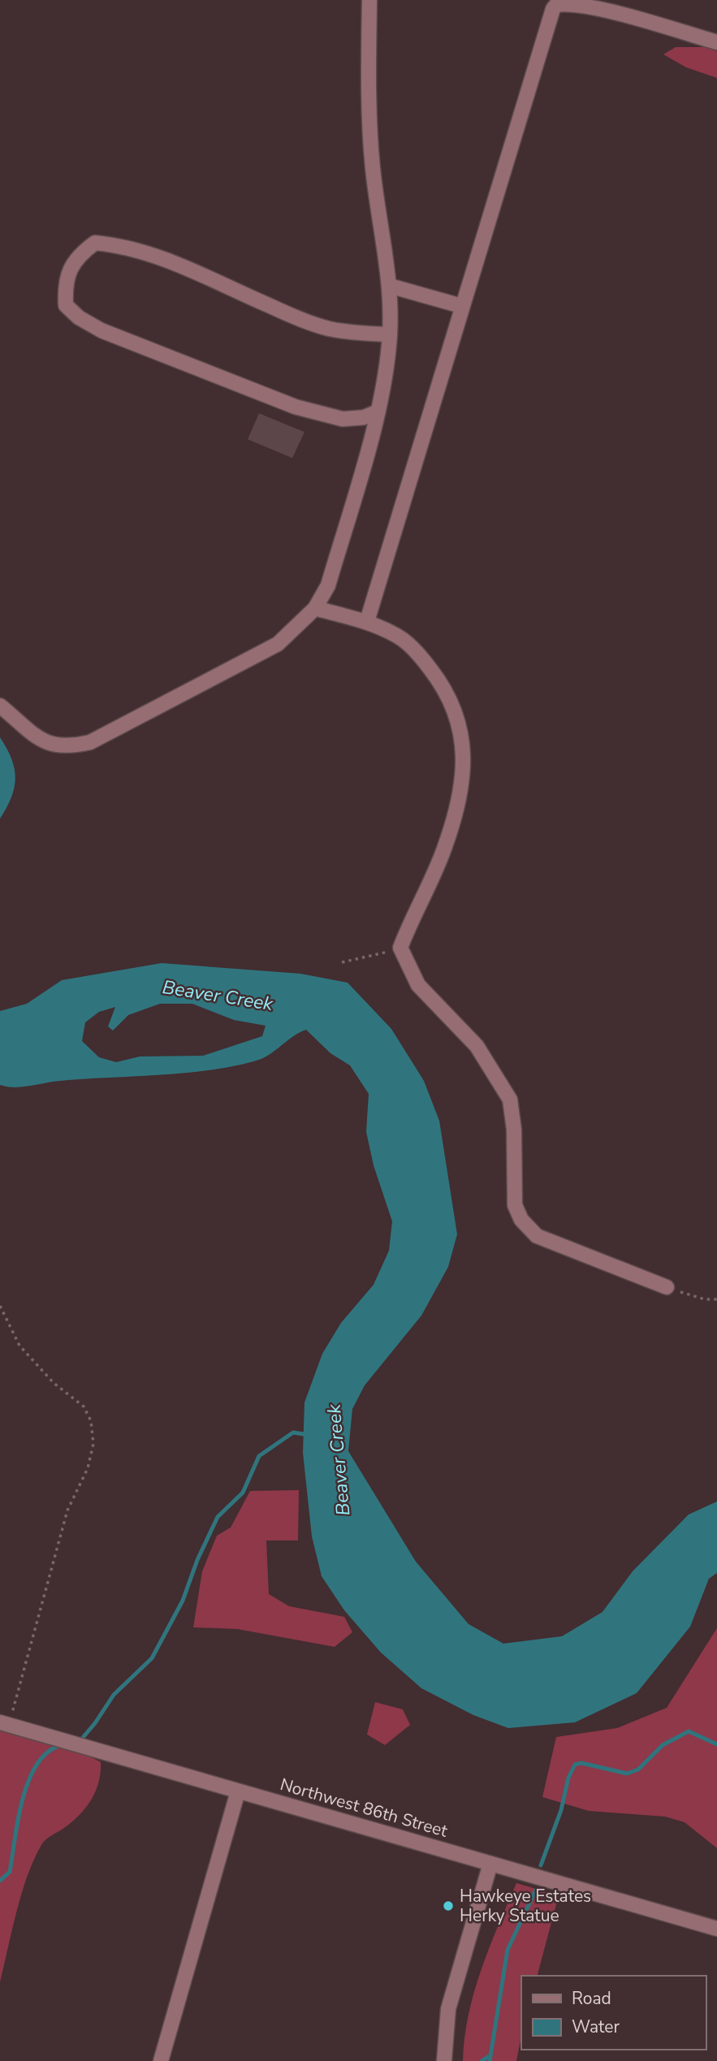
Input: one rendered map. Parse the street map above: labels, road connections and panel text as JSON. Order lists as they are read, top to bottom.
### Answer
{
  "streets": {
    "street": ["Northwest 86th Street"]
  },
  "water": ["Beaver Creek"],
  "places": ["Hawkeye Estates Herky Statue"],
  "legend": ["Road", "Water"]
}
